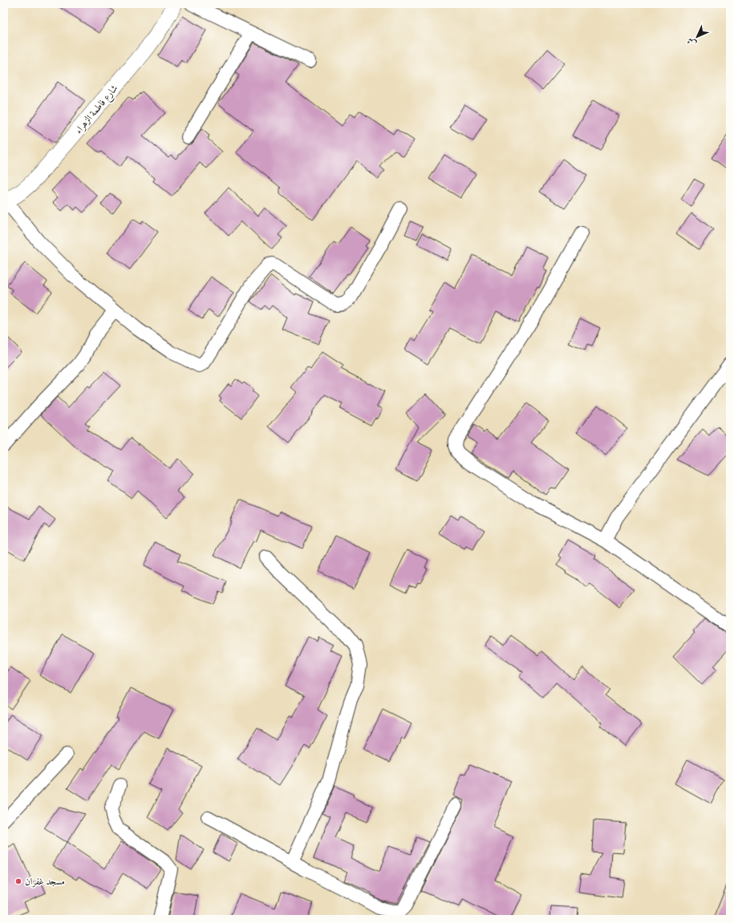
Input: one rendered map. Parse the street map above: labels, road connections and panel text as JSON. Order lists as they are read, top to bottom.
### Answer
{
  "streets": {
    "street": ["شارع فاطمة الزهراء"]
  },
  "places": ["مسجد غفران"],
  "north": "bottom left"
}
